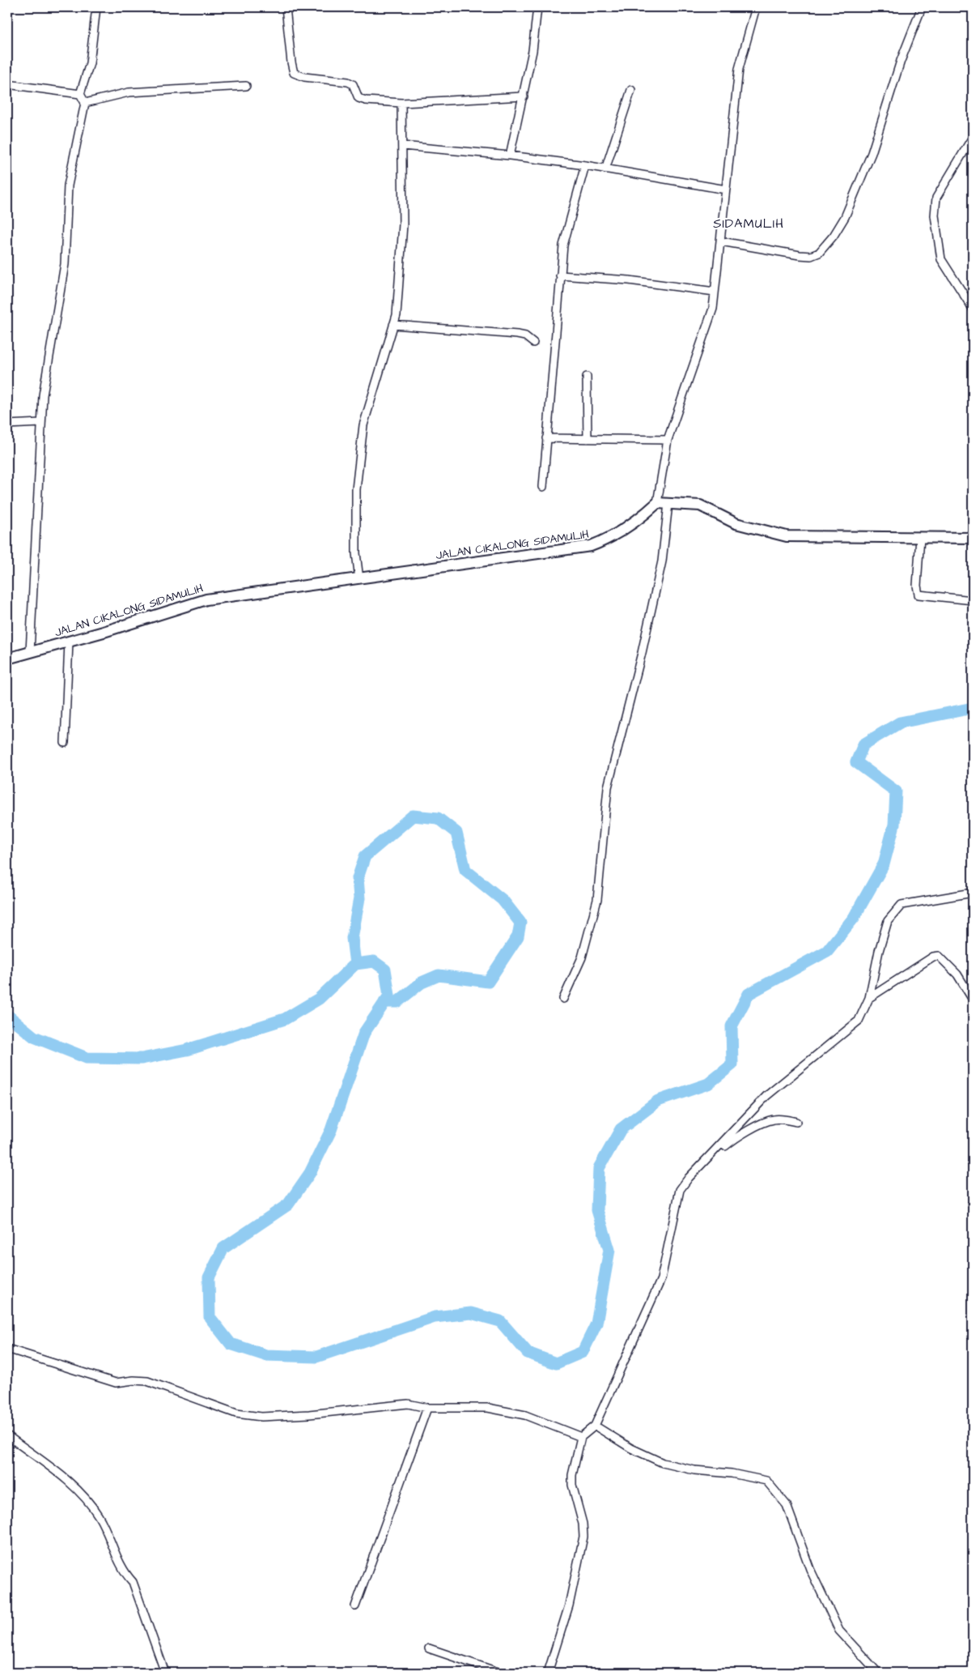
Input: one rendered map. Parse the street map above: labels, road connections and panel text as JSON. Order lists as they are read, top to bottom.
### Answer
{
  "streets": {
    "street": ["JALAN CIKALONG SIDAMULIH"]
  },
  "districts": ["SIDAMULIH"]
}
